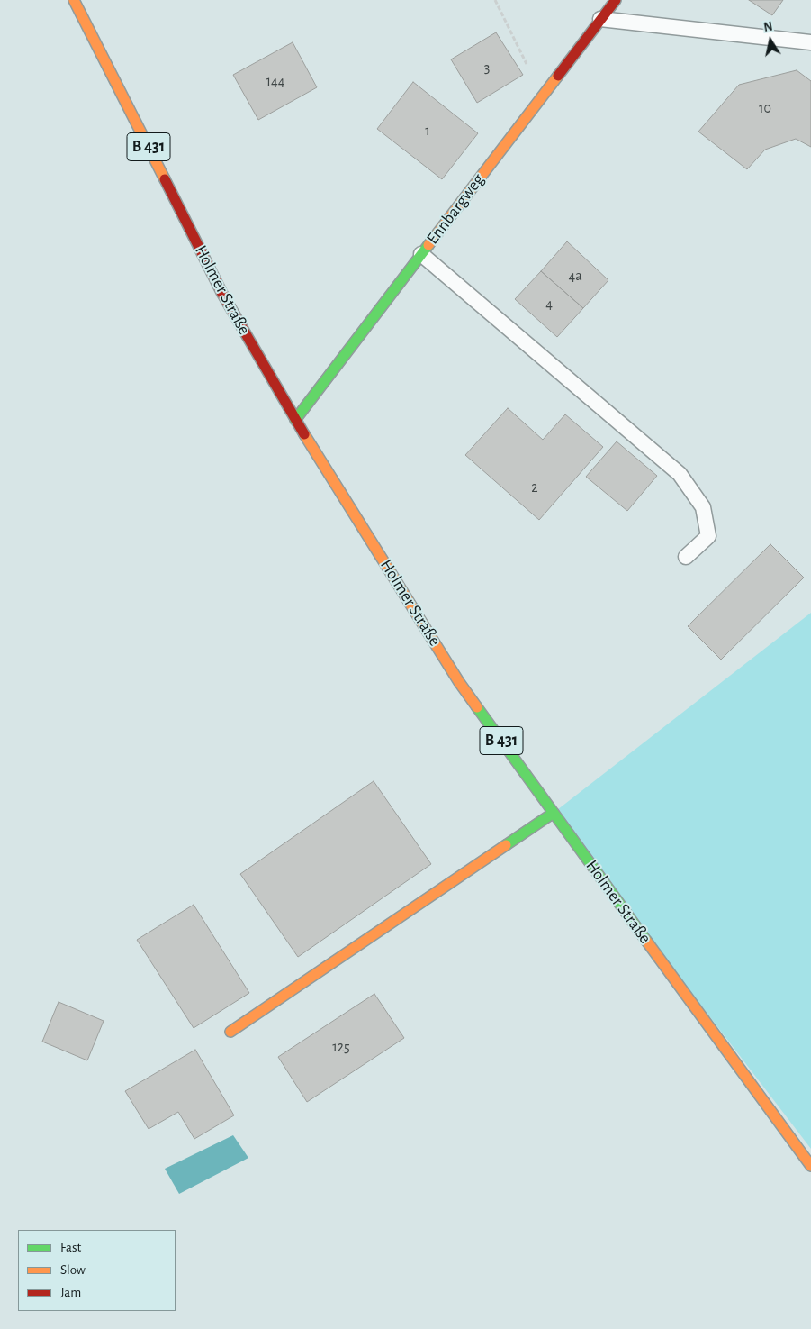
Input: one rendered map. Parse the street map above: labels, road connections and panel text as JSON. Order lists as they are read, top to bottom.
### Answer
{
  "streets": {
    "main road": ["B 431", "Ennbargweg", "Holmer Straße"]
  },
  "crossings": [
    ["Ennbargweg", "Holmer Straße"]
  ],
  "house_numbers": [
    "3",
    "144",
    "10",
    "1",
    "4a",
    "4",
    "2",
    "125"
  ],
  "legend": ["Fast", "Slow", "Jam"],
  "north": "top"
}
